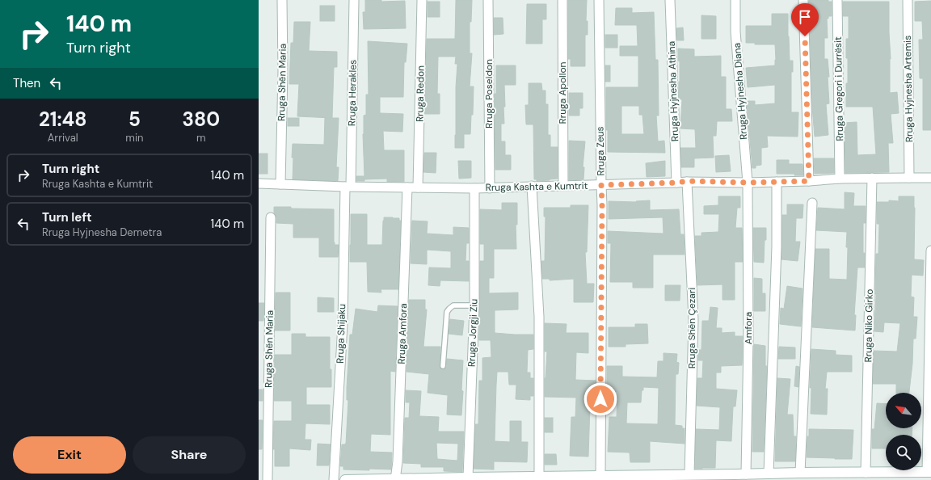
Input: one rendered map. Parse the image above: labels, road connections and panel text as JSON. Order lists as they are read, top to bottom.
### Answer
{
  "streets": {
    "street": [
      "Rruga Shën Maria",
      "Rruga Gregori i Durrësit",
      "Rruga Hyjnesha Artemis",
      "Rruga Hyjnesha Athina",
      "Rruga Hyjnesha Diana",
      "Rruga Herakles",
      "Rruga Apollon",
      "Rruga Redon",
      "Rruga Poseidon",
      "Rruga Zeus",
      "Rruga Kashta e Kumtrit",
      "Rruga Niko Girko",
      "Rruga Shën Çezari",
      "Amfora",
      "Rruga Jorgji Ziu",
      "Rruga Shijaku",
      "Rruga Amfora"
    ]
  },
  "crossings": [
    ["Rruga Shën Maria", "Rruga Kashta e Kumtrit"],
    ["Rruga Gregori i Durrësit", "Rruga Kashta e Kumtrit"],
    ["Rruga Hyjnesha Artemis", "Rruga Kashta e Kumtrit"],
    ["Rruga Hyjnesha Athina", "Rruga Kashta e Kumtrit"],
    ["Rruga Hyjnesha Diana", "Rruga Kashta e Kumtrit"],
    ["Rruga Hyjnesha Diana", "Amfora"],
    ["Rruga Herakles", "Rruga Kashta e Kumtrit"],
    ["Rruga Herakles", "Rruga Shijaku"],
    ["Rruga Apollon", "Rruga Kashta e Kumtrit"],
    ["Rruga Redon", "Rruga Kashta e Kumtrit"],
    ["Rruga Poseidon", "Rruga Kashta e Kumtrit"],
    ["Rruga Zeus", "Rruga Kashta e Kumtrit"],
    ["Rruga Kashta e Kumtrit", "Rruga Niko Girko"],
    ["Rruga Kashta e Kumtrit", "Rruga Shën Çezari"],
    ["Rruga Kashta e Kumtrit", "Amfora"],
    ["Rruga Kashta e Kumtrit", "Rruga Jorgji Ziu"],
    ["Rruga Kashta e Kumtrit", "Rruga Shijaku"],
    ["Rruga Kashta e Kumtrit", "Rruga Amfora"]
  ],
  "north": "top left",
  "page": {
    "turn": ["140 m", "Turn right"],
    "then": "Then",
    "eta": [
      "21:48",
      "Arrival",
      "5",
      "min",
      "380",
      "m"
    ],
    "list": [
      {
        "name": "Turn right",
        "note": "Rruga Kashta e Kumtrit",
        "value": "140 m"
      },
      {
        "name": "Turn left",
        "note": "Rruga Hyjnesha Demetra",
        "value": "140 m"
      }
    ],
    "buttons": ["Exit", "Share"]
  }
}
